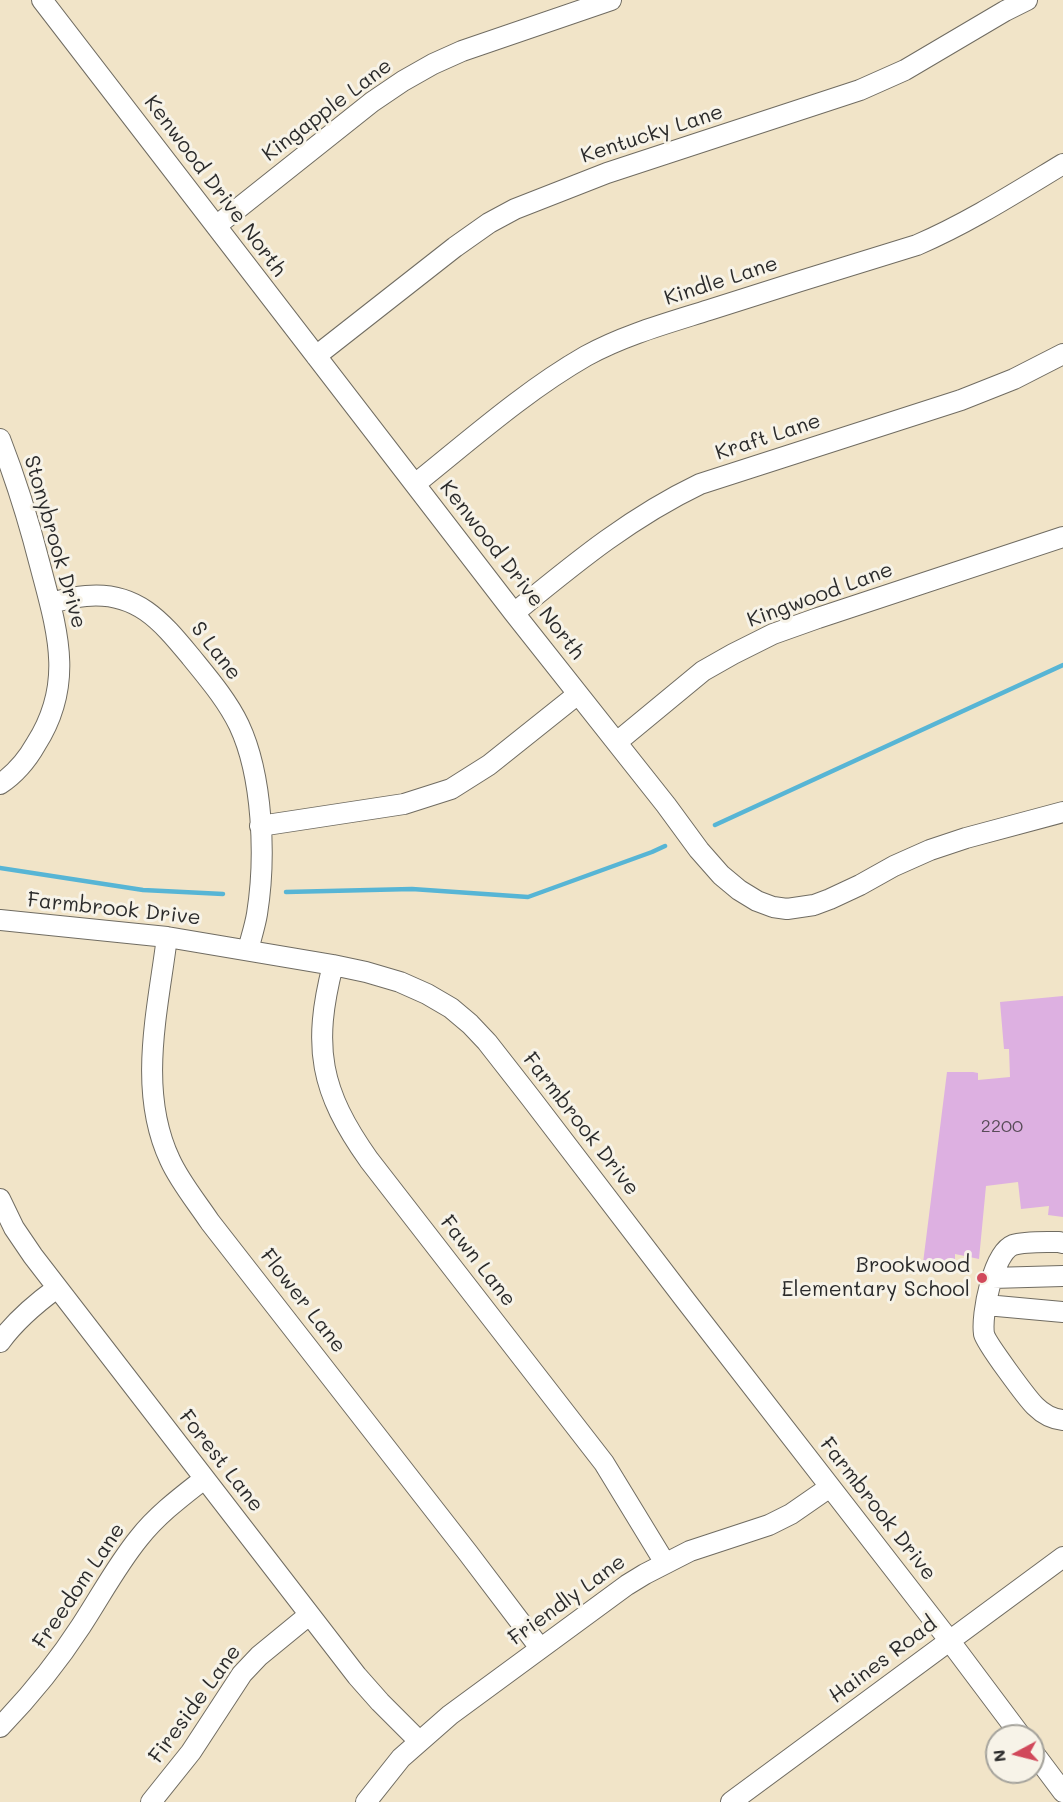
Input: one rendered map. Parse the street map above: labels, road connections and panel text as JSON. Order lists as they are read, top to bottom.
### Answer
{
  "streets": {
    "street": [
      "Kingapple Lane",
      "Kentucky Lane",
      "Kenwood Drive North",
      "Kindle Lane",
      "Kraft Lane",
      "Stonybrook Drive",
      "Kingwood Lane",
      "S Lane",
      "Farmbrook Drive",
      "Fawn Lane",
      "Flower Lane",
      "Forest Lane",
      "Freedom Lane",
      "Friendly Lane",
      "Haines Road",
      "Fireside Lane"
    ]
  },
  "crossings": [
    ["Kingapple Lane", "Kenwood Drive North"],
    ["Kentucky Lane", "Kenwood Drive North"],
    ["Kenwood Drive North", "Kindle Lane"],
    ["Kenwood Drive North", "Kraft Lane"],
    ["Kenwood Drive North", "Kingwood Lane"],
    ["Stonybrook Drive", "S Lane"],
    ["S Lane", "Farmbrook Drive"],
    ["Farmbrook Drive", "Fawn Lane"],
    ["Farmbrook Drive", "Flower Lane"],
    ["Farmbrook Drive", "Friendly Lane"],
    ["Farmbrook Drive", "Haines Road"],
    ["Fawn Lane", "Friendly Lane"],
    ["Flower Lane", "Friendly Lane"],
    ["Forest Lane", "Freedom Lane"],
    ["Forest Lane", "Friendly Lane"],
    ["Forest Lane", "Fireside Lane"]
  ],
  "places": ["Brookwood Elementary School"],
  "house_numbers": ["2200"],
  "north": "left"
}
